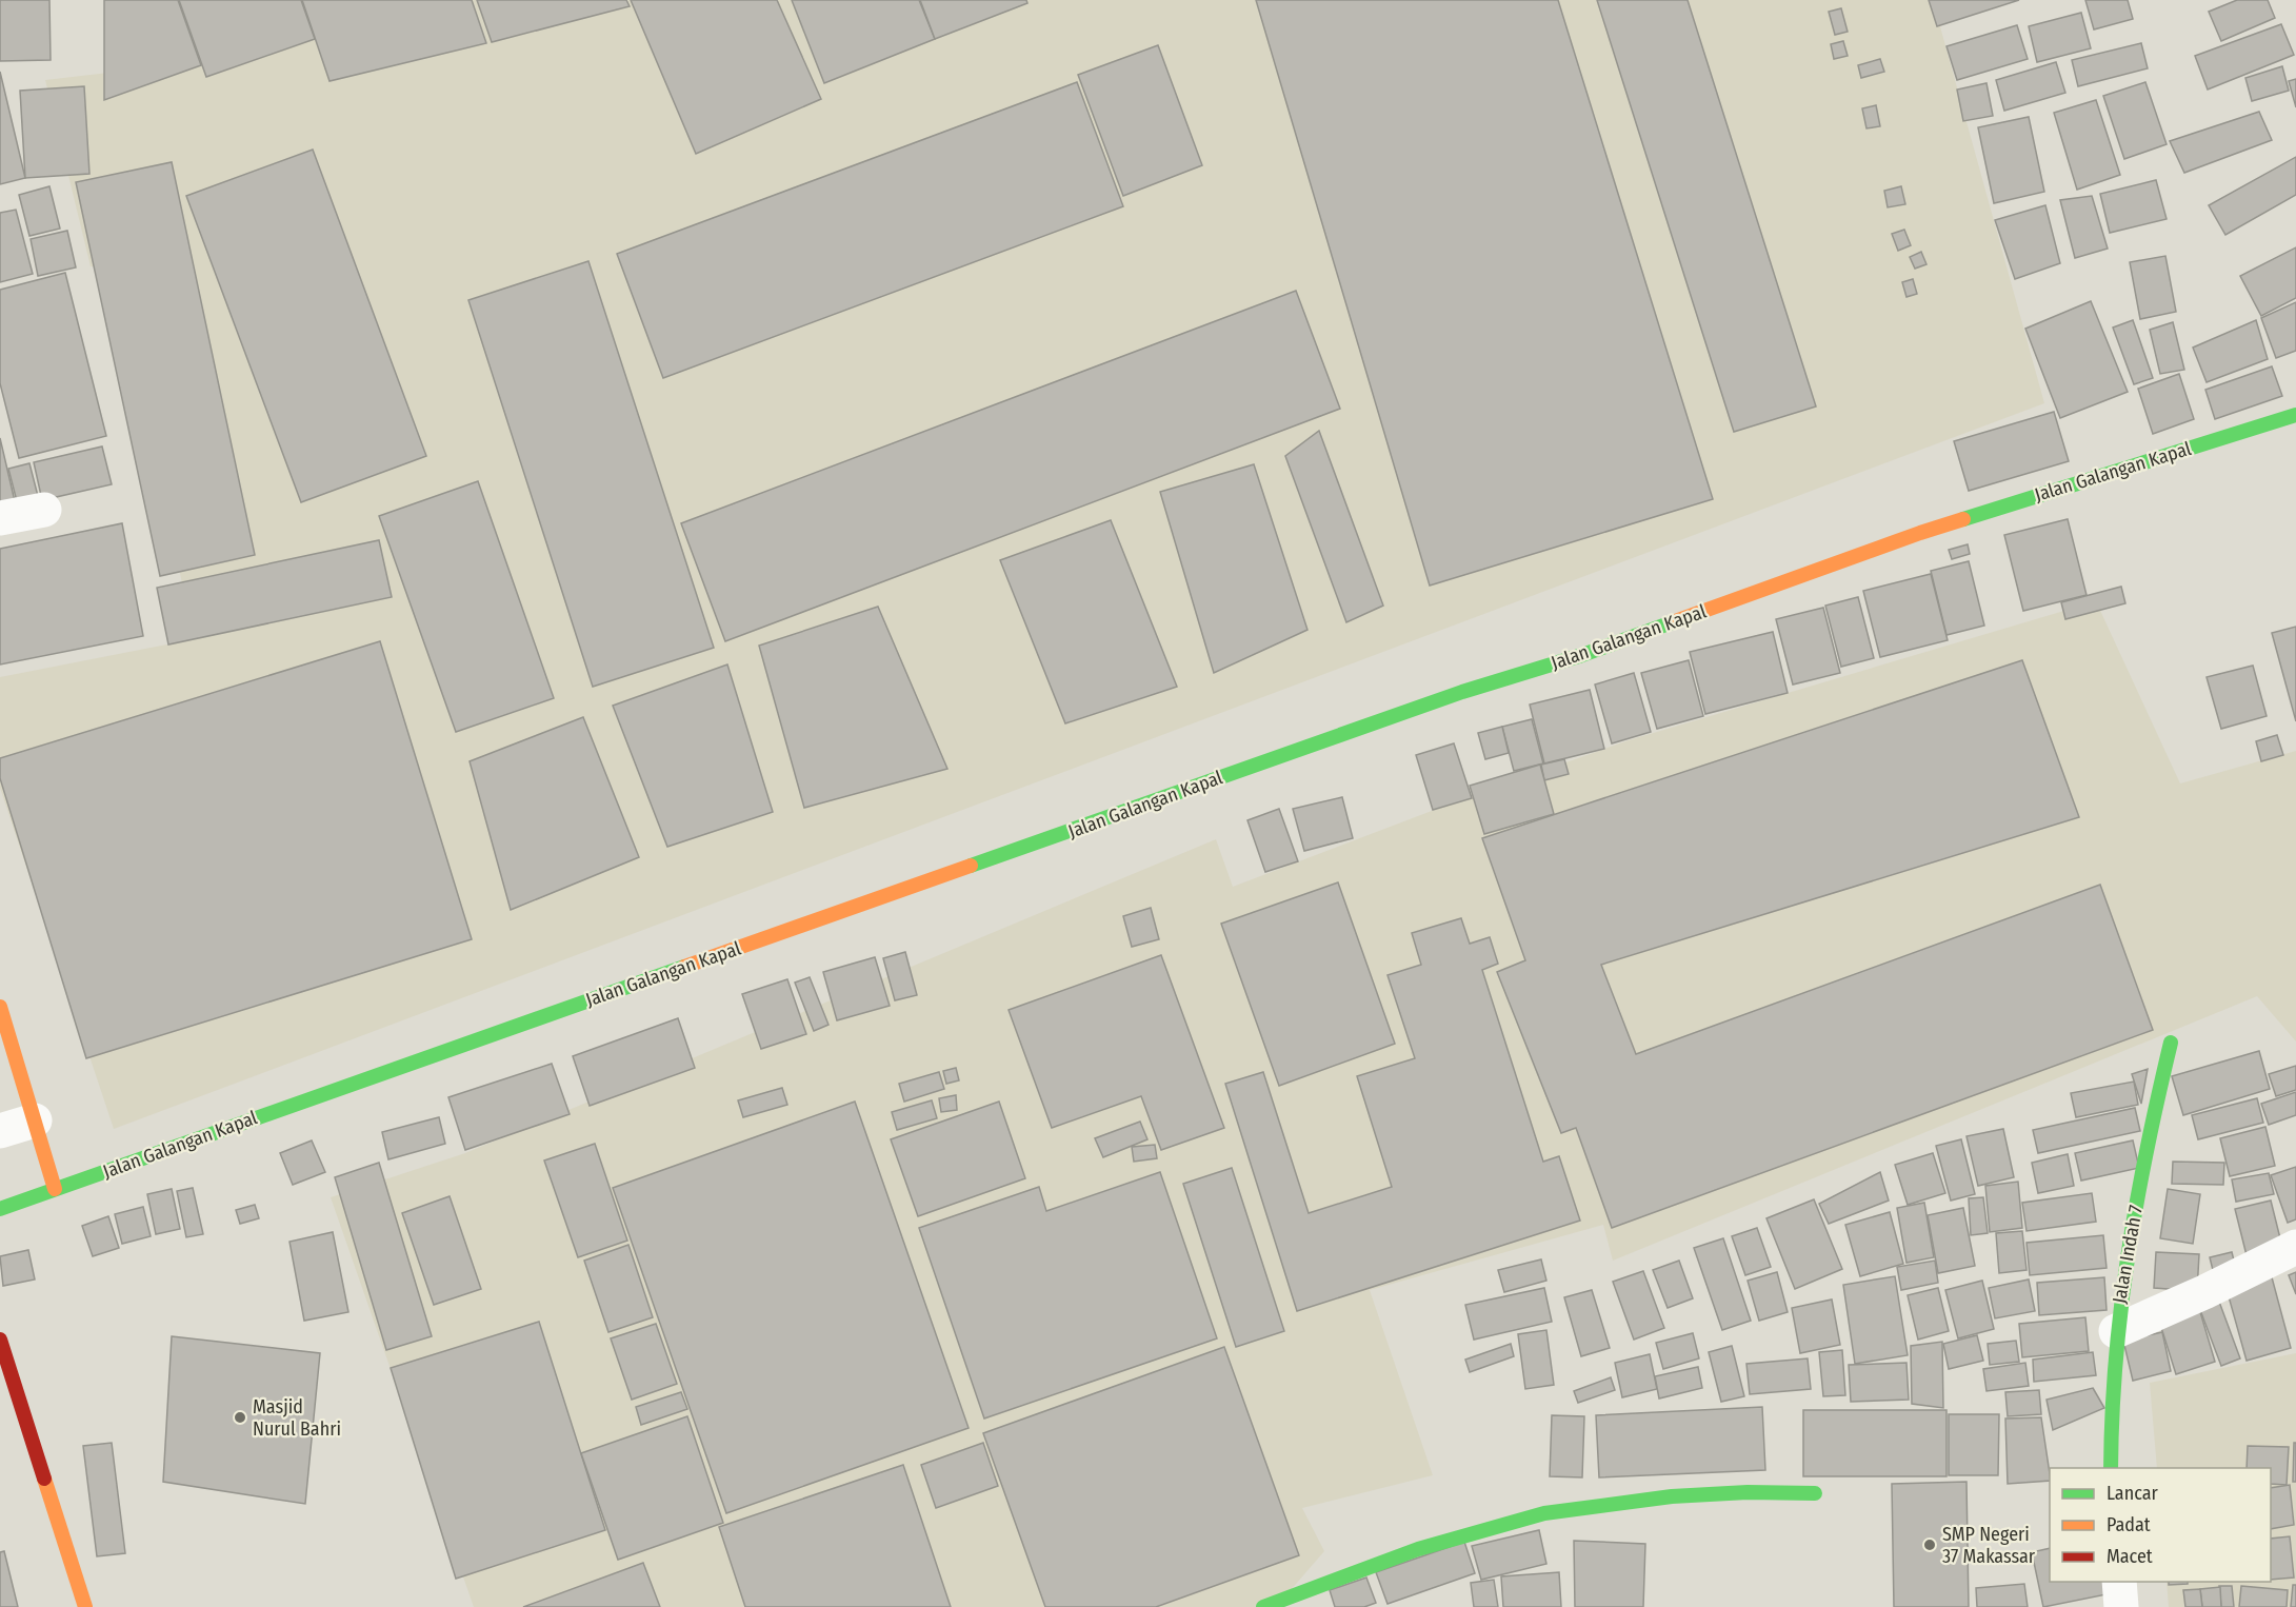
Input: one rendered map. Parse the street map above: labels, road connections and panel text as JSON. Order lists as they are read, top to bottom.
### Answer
{
  "streets": {
    "main road": ["Jalan Galangan Kapal", "Jalan Indah 7"]
  },
  "places": ["Masjid Nurul Bahri", "SMP Negeri 37 Makassar"],
  "legend": ["Lancar", "Padat", "Macet"]
}
